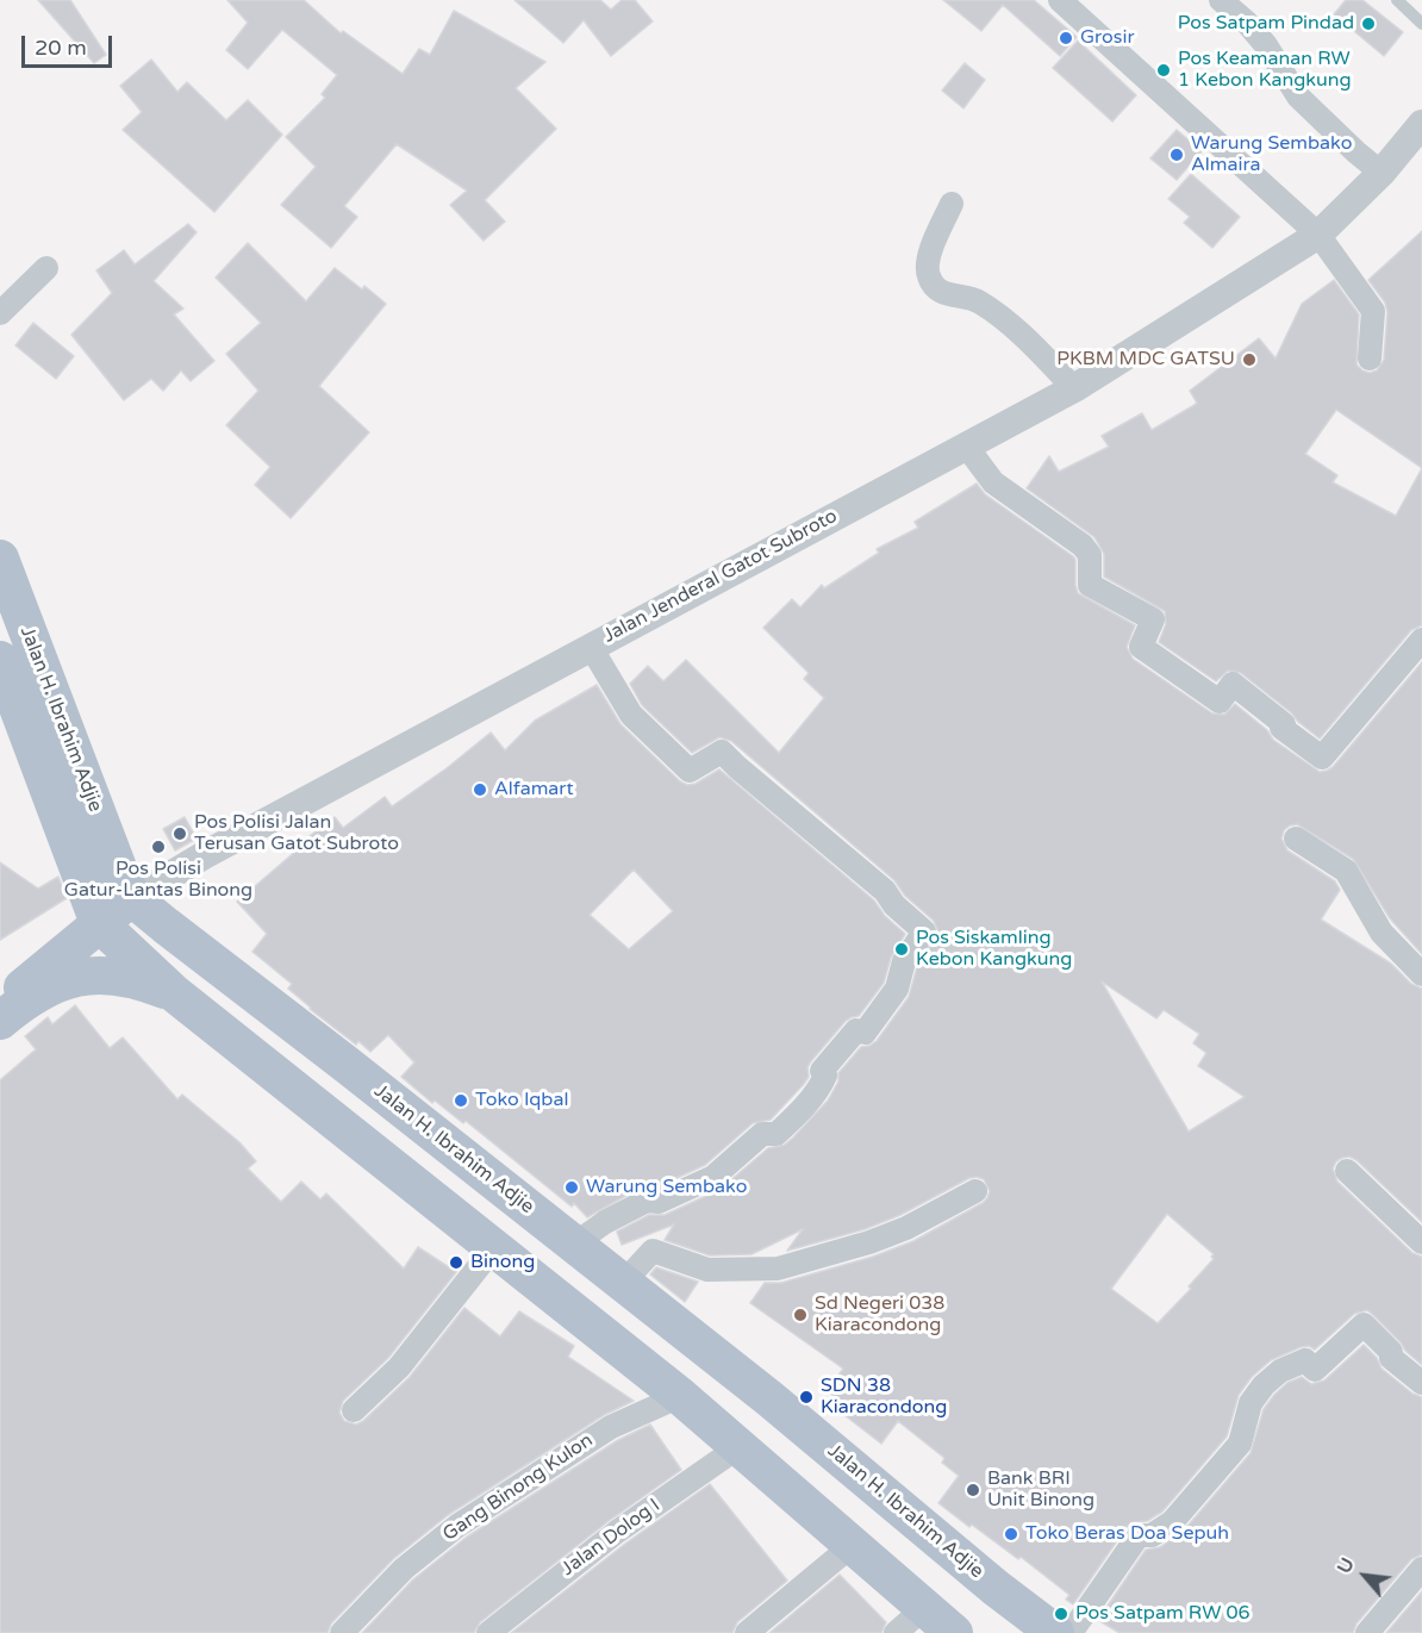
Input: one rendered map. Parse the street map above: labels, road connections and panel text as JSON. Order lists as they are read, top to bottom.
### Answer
{
  "streets": {
    "main road": ["Jalan Jenderal Gatot Subroto", "Jalan H. Ibrahim Adjie"],
    "street": ["Gang Binong Kulon", "Jalan Dolog I"]
  },
  "crossings": [
    ["Jalan Jenderal Gatot Subroto", "Jalan H. Ibrahim Adjie"],
    ["Jalan H. Ibrahim Adjie", "Gang Binong Kulon"],
    ["Jalan H. Ibrahim Adjie", "Jalan Dolog I"]
  ],
  "places": [
    "Pos Satpam Pindad",
    "Grosir",
    "Pos Keamanan RW 1 Kebon Kangkung",
    "Warung Sembako Almaira",
    "PKBM MDC GATSU",
    "Alfamart",
    "Pos Polisi Jalan Terusan Gatot Subroto",
    "Pos Polisi Gatur-Lantas Binong",
    "Pos Siskamling Kebon Kangkung",
    "Toko Iqbal",
    "Warung Sembako",
    "Binong",
    "Sd Negeri 038 Kiaracondong",
    "SDN 38 Kiaracondong",
    "Bank BRI Unit Binong",
    "Toko Beras Doa Sepuh",
    "Pos Satpam RW 06"
  ],
  "scale_bar": "20 m",
  "north": "top left"
}
